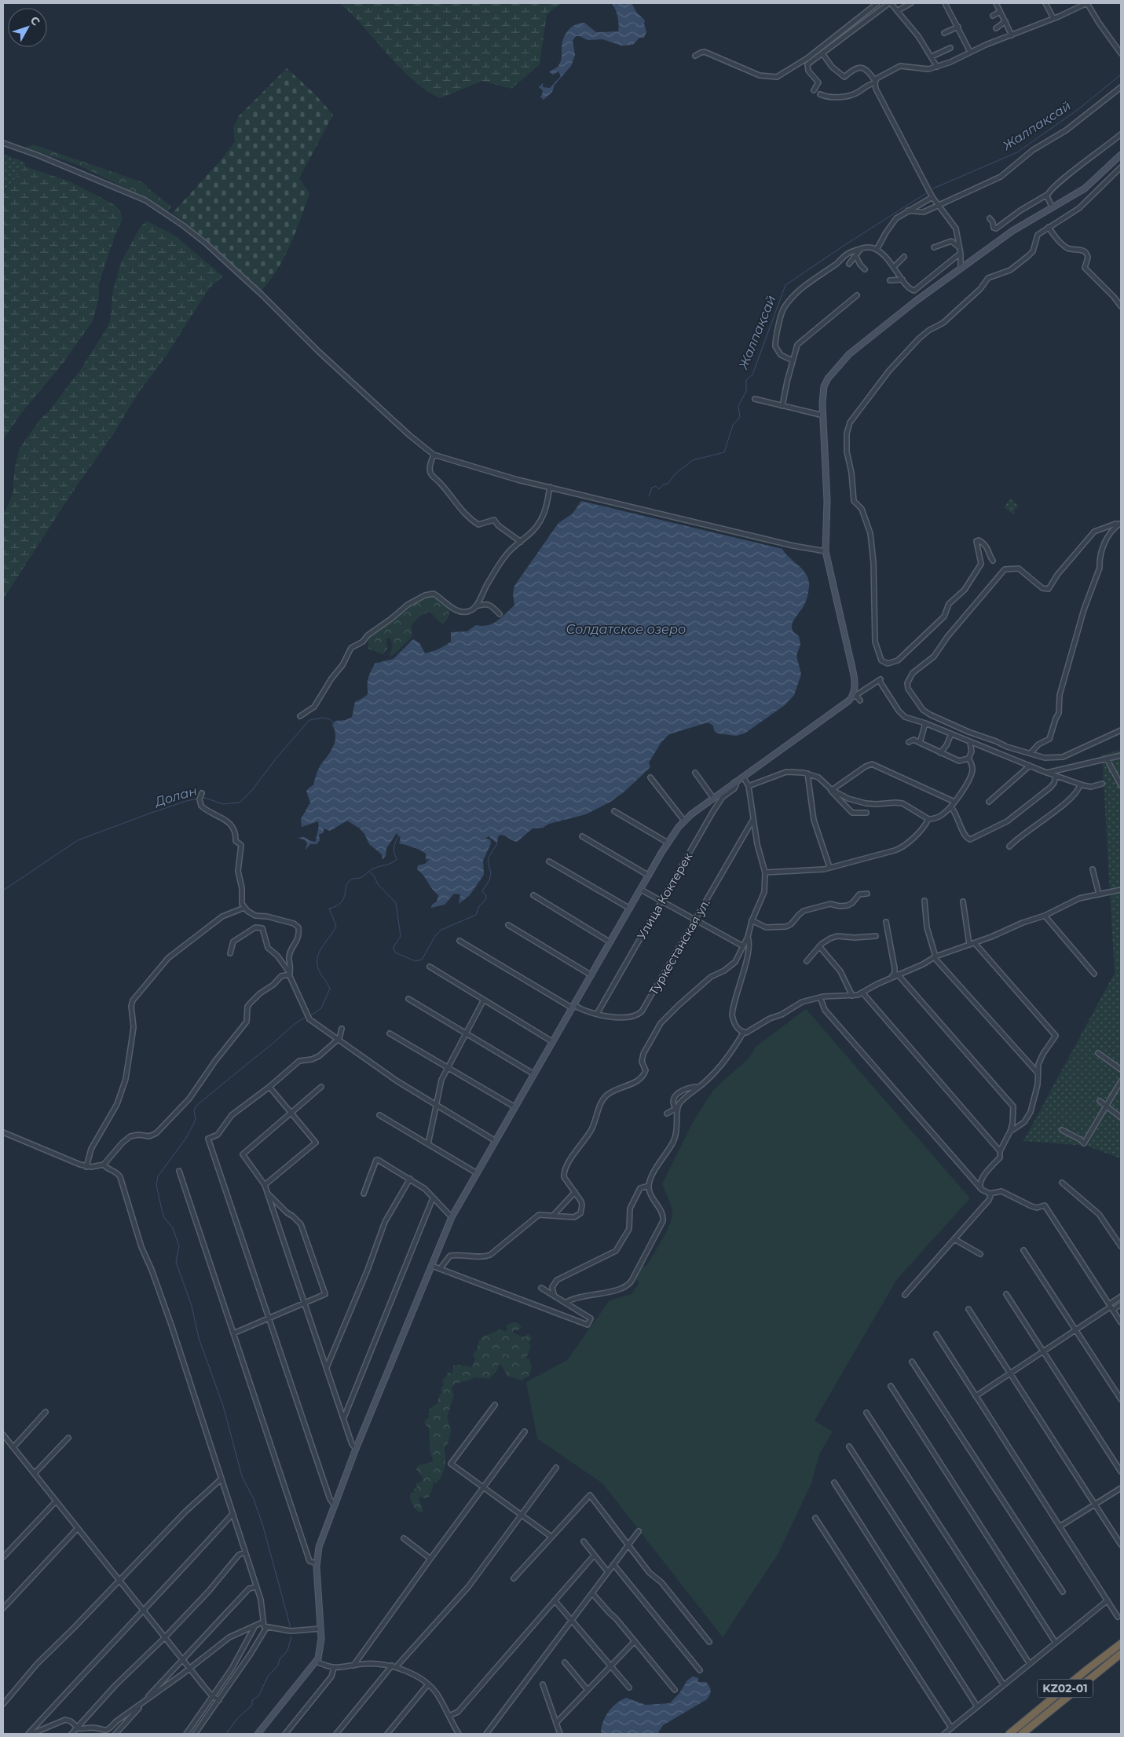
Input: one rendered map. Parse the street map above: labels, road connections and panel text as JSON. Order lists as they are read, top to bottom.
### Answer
{
  "streets": {
    "highway": ["KZ02-01"],
    "street": ["Улица Коктерек", "Туркестанская ул."]
  },
  "crossings": [
    ["Улица Коктерек", "Туркестанская ул."]
  ],
  "water": ["Жалпақсай", "Солдатское озеро", "Долан"],
  "north": "top right"
}
